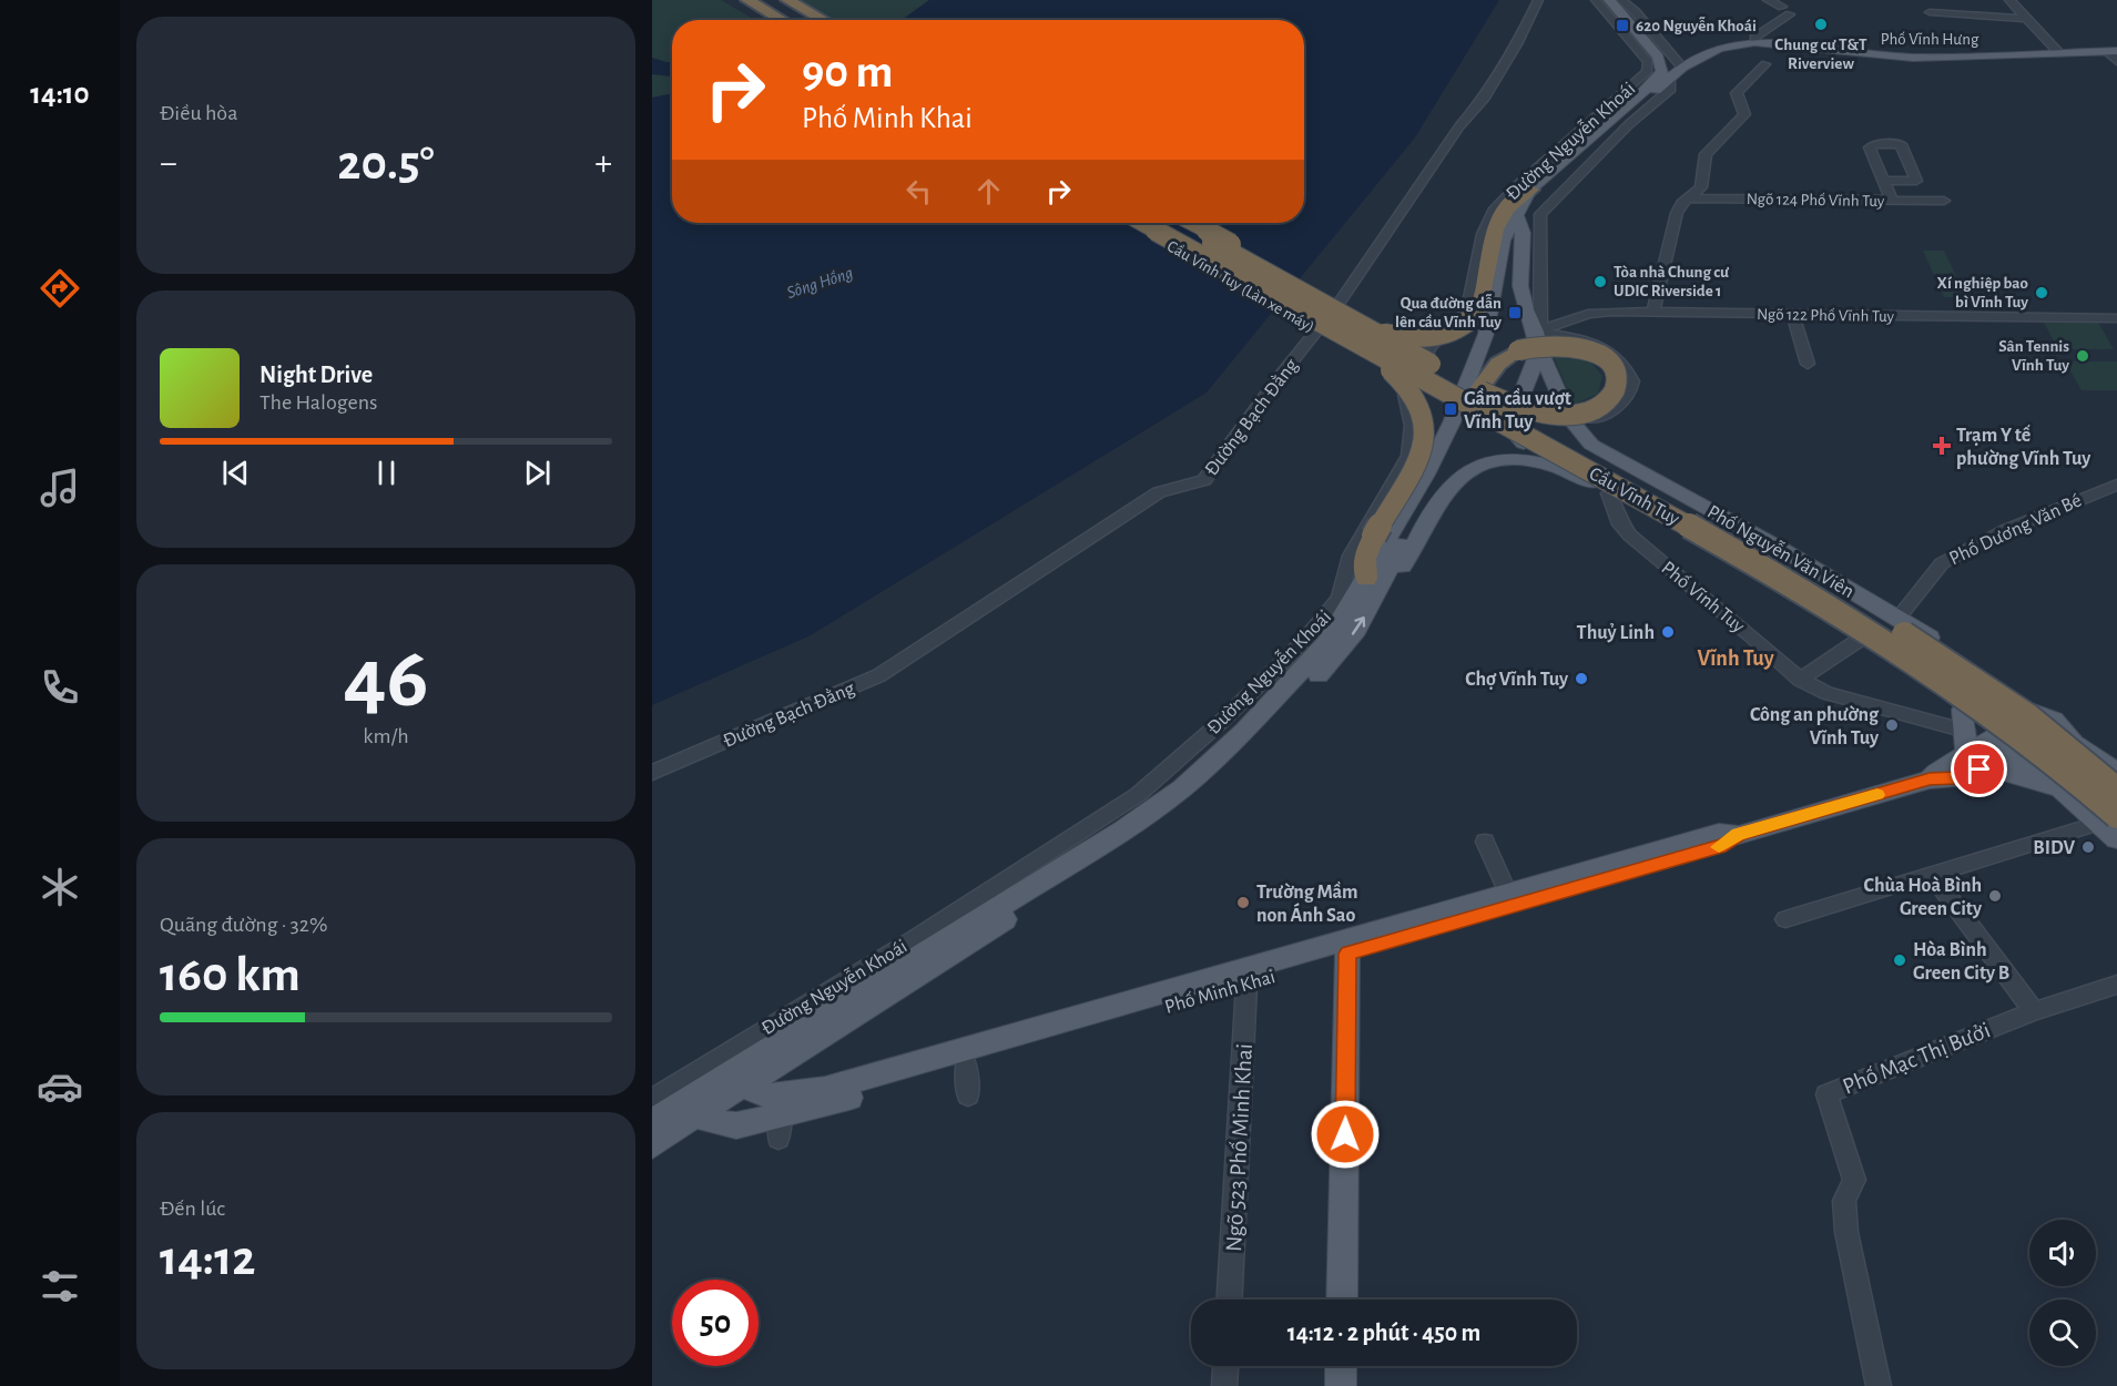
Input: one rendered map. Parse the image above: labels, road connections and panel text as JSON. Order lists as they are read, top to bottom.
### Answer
{
  "streets": {
    "highway": ["Cầu Vĩnh Tuy (Làn xe máy)", "Cầu Vĩnh Tuy"],
    "main road": [
      "Phố Vĩnh Hưng",
      "Đường Nguyễn Khoái",
      "Phố Nguyễn Văn Viên",
      "Phố Minh Khai"
    ],
    "street": [
      "Ngõ 124 Phố Vĩnh Tuy",
      "Ngõ 122 Phố Vĩnh Tuy",
      "Đường Bạch Đằng",
      "Phố Dương Văn Bé",
      "Phố Vĩnh Tuy",
      "Phố Mạc Thị Bưởi",
      "Ngõ 523 Phố Minh Khai"
    ]
  },
  "crossings": [
    ["Phố Vĩnh Hưng", "Đường Nguyễn Khoái"],
    ["Đường Nguyễn Khoái", "Ngõ 122 Phố Vĩnh Tuy"],
    ["Đường Nguyễn Khoái", "Cầu Vĩnh Tuy"],
    ["Đường Nguyễn Khoái", "Phố Nguyễn Văn Viên"],
    ["Đường Nguyễn Khoái", "Phố Minh Khai"],
    ["Cầu Vĩnh Tuy (Làn xe máy)", "Cầu Vĩnh Tuy"],
    ["Ngõ 122 Phố Vĩnh Tuy", "Phố Nguyễn Văn Viên"],
    ["Phố Dương Văn Bé", "Phố Nguyễn Văn Viên"],
    ["Phố Nguyễn Văn Viên", "Phố Vĩnh Tuy"],
    ["Phố Nguyễn Văn Viên", "Phố Minh Khai"],
    ["Phố Minh Khai", "Ngõ 523 Phố Minh Khai"]
  ],
  "districts": ["Vĩnh Tuy"],
  "water": ["Sông Hồng"],
  "places": {
    "other": [
      "Chung cư T&T Riverview",
      "Tòa nhà Chung cư UDIC Riverside 1",
      "Xí nghiệp bao bì Vĩnh Tuy",
      "Sân Tennis Vĩnh Tuy",
      "Thuỷ Linh",
      "Chợ Vĩnh Tuy",
      "Công an phường Vĩnh Tuy",
      "BIDV",
      "Chùa Hoà Bình Green City",
      "Trường Mầm non Ánh Sao",
      "Hòa Bình Green City B"
    ],
    "transit": ["620 Nguyễn Khoái", "Qua đường dẫn lên cầu Vĩnh Tuy", "Gầm cầu vượt Vĩnh Tuy"],
    "health": ["Trạm Y tế phường Vĩnh Tuy"]
  },
  "page": {
    "tabs": "14:10",
    "tile": [
      "Điều hòa",
      ["46", "km/h"],
      ["Quãng đường · 32%", "160 km"],
      ["Đến lúc", "14:12"]
    ],
    "turn": ["90 m", "Phố Minh Khai"],
    "heat": ["−", "20.5°", "+"],
    "song": ["Night Drive", "The Halogens"],
    "limit": "50",
    "trip": "14:12 · 2 phút · 450 m"
  }
}
